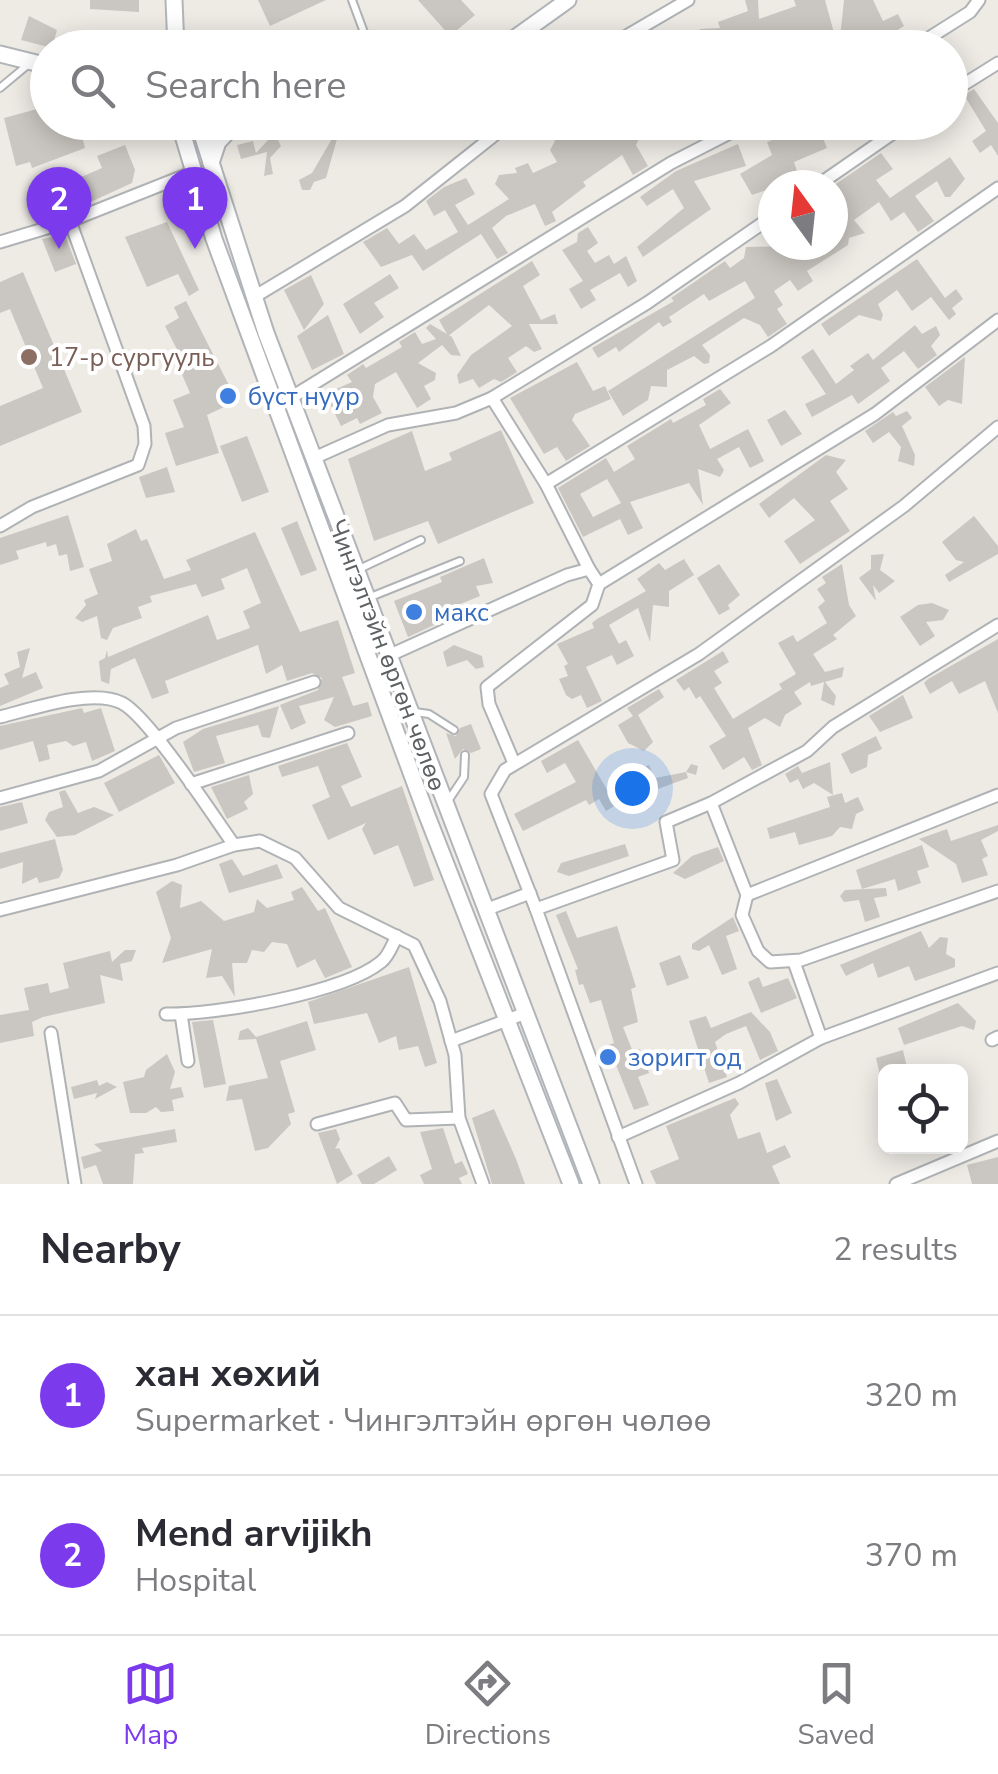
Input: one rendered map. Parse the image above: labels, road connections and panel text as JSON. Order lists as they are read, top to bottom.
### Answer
{
  "streets": {
    "main road": ["Чингэлтэйн өргөн чөлөө"]
  },
  "places": [
    "17-р сургууль",
    "бүст нуур",
    "макс",
    "зоригт од"
  ],
  "north": "top",
  "page": {
    "search": "Search here",
    "pins": ["1", "2"],
    "heading": ["Nearby", "2 results"],
    "list": [
      {
        "mark": "1",
        "name": "хан хөхий",
        "note": "Supermarket · Чингэлтэйн өргөн чөлөө",
        "value": "320 m"
      },
      {
        "mark": "2",
        "name": "Mend arvijikh",
        "note": "Hospital",
        "value": "370 m"
      }
    ],
    "nav": ["Map", "Directions", "Saved"]
  }
}
